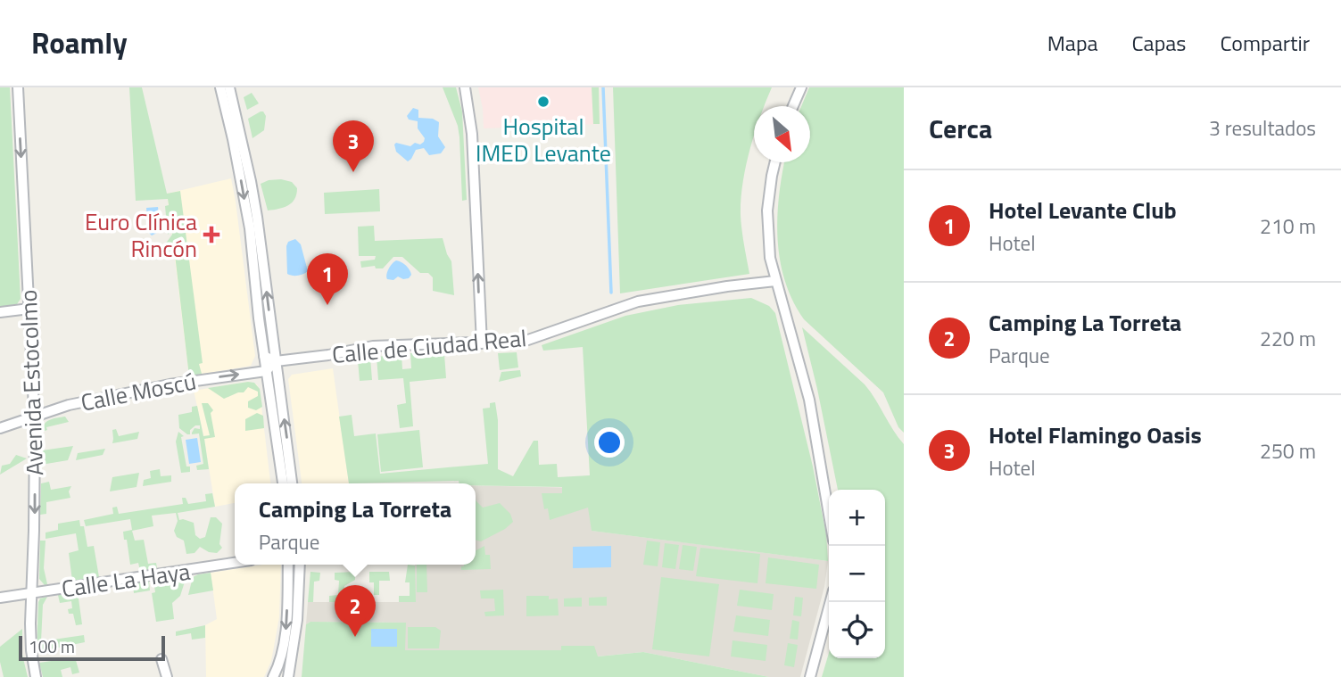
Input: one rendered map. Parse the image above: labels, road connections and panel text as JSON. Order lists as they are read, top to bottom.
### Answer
{
  "streets": {
    "street": [
      "Calle de Ciudad Real",
      "Avenida Estocolmo",
      "Calle Moscú",
      "Calle La Haya"
    ]
  },
  "crossings": [
    ["Avenida Estocolmo", "Calle Moscú"],
    ["Avenida Estocolmo", "Calle La Haya"]
  ],
  "one_way": ["Avenida Estocolmo", "Calle Moscú"],
  "places": {
    "other": ["Hospital IMED Levante"],
    "health": ["Euro Clínica Rincón"]
  },
  "scale_bar": "100 m",
  "north": "bottom right",
  "page": {
    "header": "Roamly",
    "nav": ["Mapa", "Capas", "Compartir"],
    "heading": ["Cerca", "3 resultados"],
    "pins": ["3", "1", "2"],
    "list": [
      {
        "mark": "1",
        "name": "Hotel Levante Club",
        "note": "Hotel",
        "value": "210 m"
      },
      {
        "mark": "2",
        "name": "Camping La Torreta",
        "note": "Parque",
        "value": "220 m"
      },
      {
        "mark": "3",
        "name": "Hotel Flamingo Oasis",
        "note": "Hotel",
        "value": "250 m"
      }
    ],
    "popup": ["Camping La Torreta", "Parque"],
    "map_buttons": ["+", "−"],
    "scale": "100 m"
  }
}
